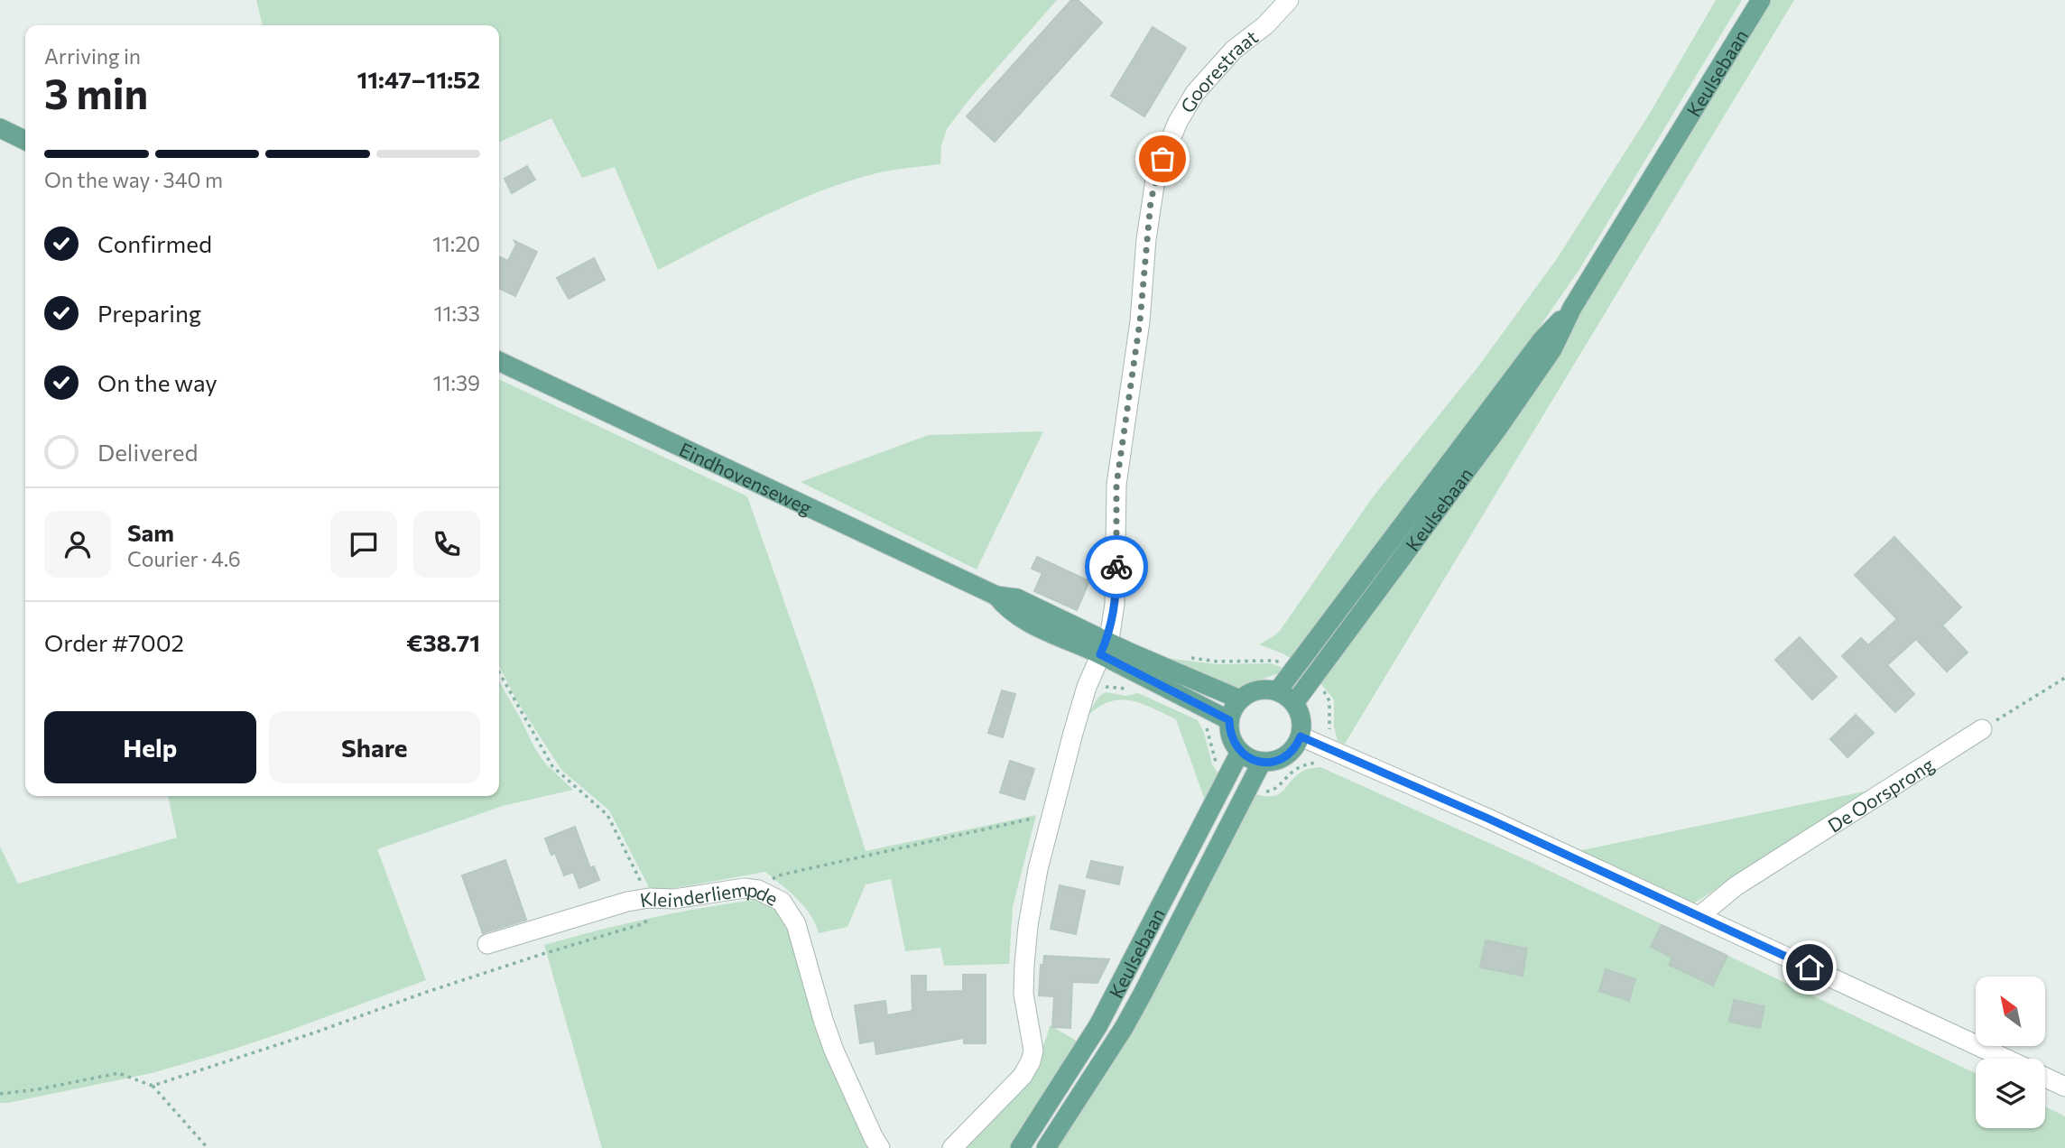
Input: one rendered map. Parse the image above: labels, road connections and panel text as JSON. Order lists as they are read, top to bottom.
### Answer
{
  "streets": {
    "main road": ["Keulsebaan", "Eindhovenseweg"],
    "street": ["Goorestraat", "De Oorsprong", "Kleinderliempde"]
  },
  "crossings": [
    ["Goorestraat", "Eindhovenseweg"],
    ["Keulsebaan", "Eindhovenseweg"]
  ],
  "north": "top left",
  "page": {
    "heading": ["3 min", "Arriving in", "11:47–11:52"],
    "panel": [
      "Sam",
      "Courier · 4.6",
      "Order #7002",
      "€38.71"
    ],
    "bar": "On the way · 340 m",
    "list": [
      ["Confirmed", "11:20"],
      ["Preparing", "11:33"],
      ["On the way", "11:39"],
      "Delivered"
    ],
    "buttons": ["Help", "Share"]
  }
}
